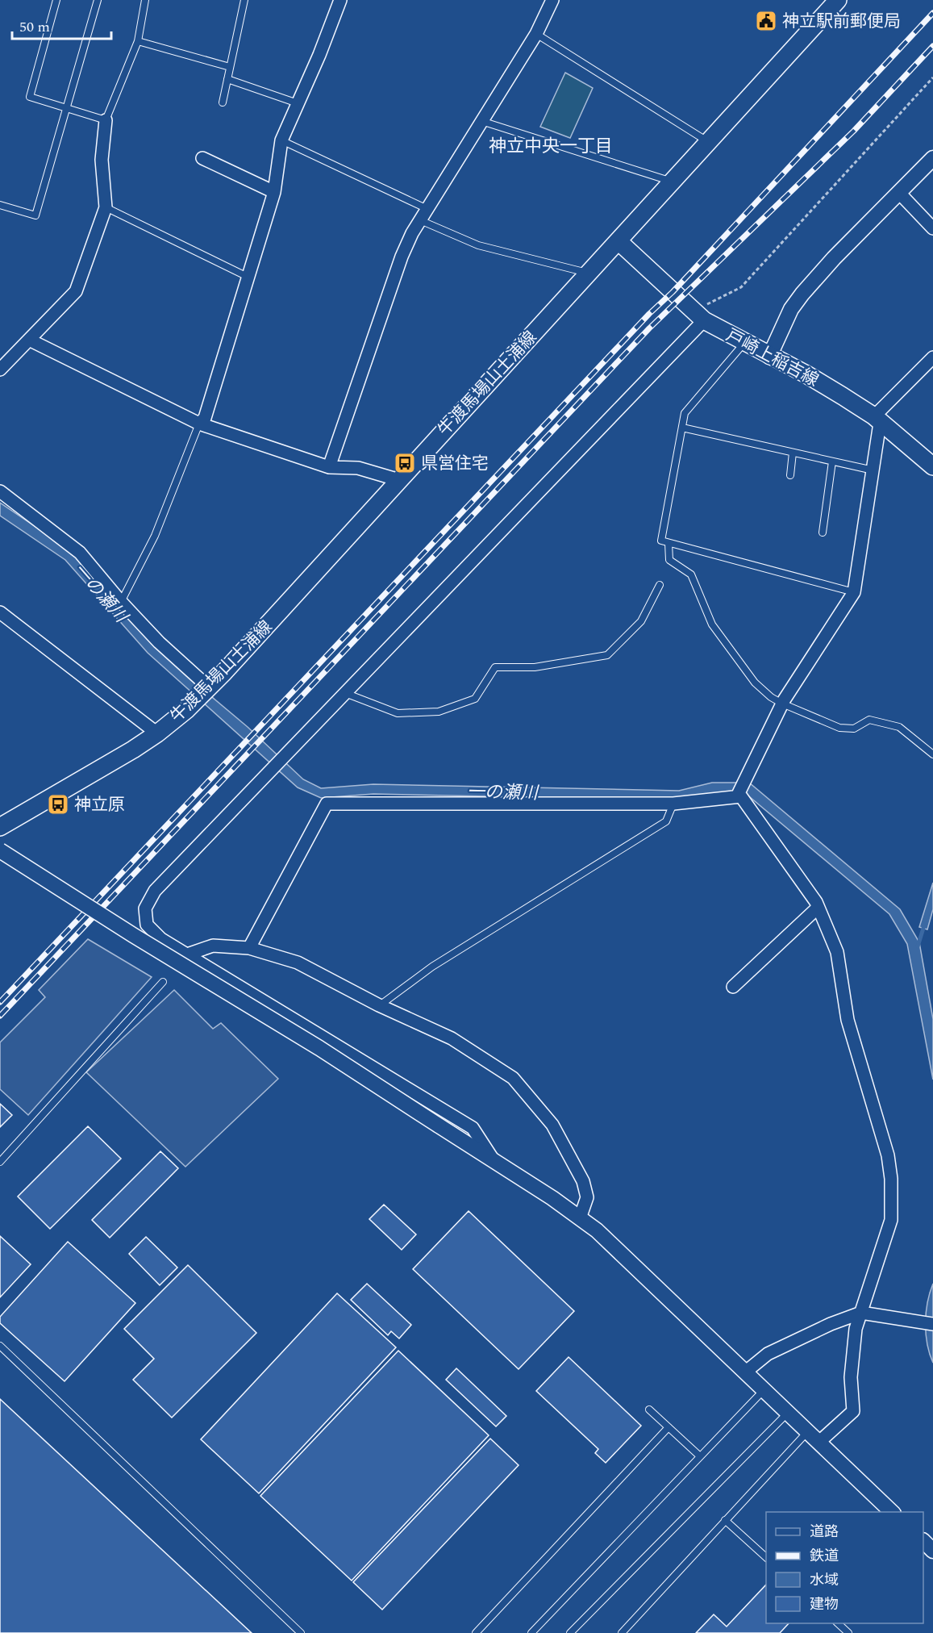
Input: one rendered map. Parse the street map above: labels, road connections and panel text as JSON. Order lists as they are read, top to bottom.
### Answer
{
  "streets": {
    "main road": ["戸崎上稲吉線", "牛渡馬場山土浦線"]
  },
  "crossings": [
    ["戸崎上稲吉線", "牛渡馬場山土浦線"]
  ],
  "districts": ["神立中央一丁目"],
  "water": ["一の瀬川"],
  "places": {
    "public building": ["神立駅前郵便局"],
    "bus stop": ["県営住宅", "神立原"]
  },
  "legend": [
    "道路",
    "鉄道",
    "水域",
    "建物"
  ],
  "scale_bar": "50 m"
}
